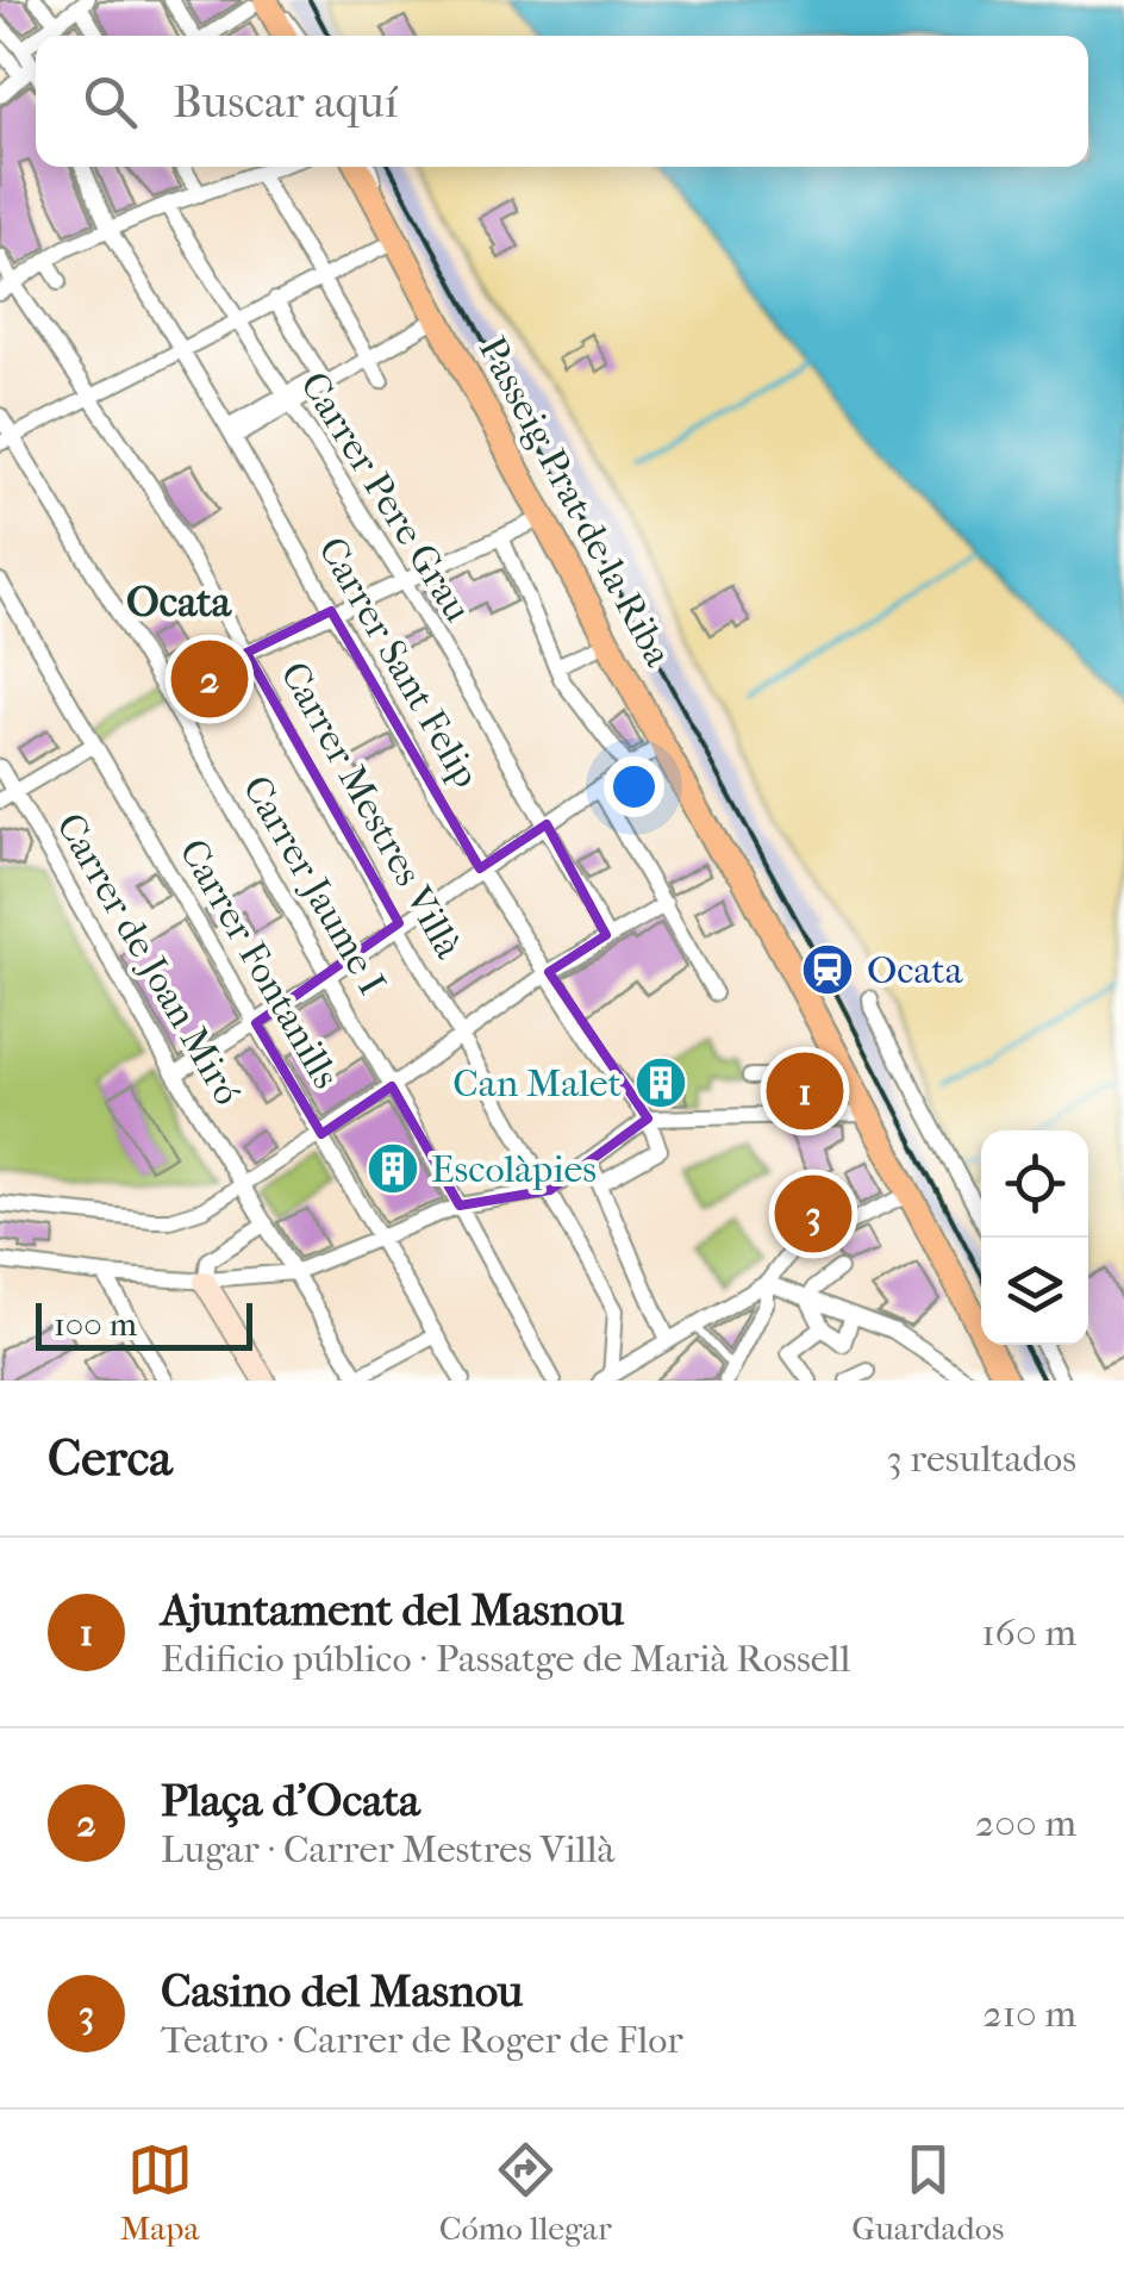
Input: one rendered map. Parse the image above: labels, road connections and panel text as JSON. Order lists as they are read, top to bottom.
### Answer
{
  "streets": {
    "main road": ["Passeig Prat de la Riba"],
    "street": [
      "Carrer Pere Grau",
      "Carrer Sant Felip",
      "Carrer Mestres Villà",
      "Carrer Jaume I",
      "Carrer de Joan Miró",
      "Carrer Fontanills"
    ]
  },
  "districts": ["Ocata"],
  "places": {
    "station": ["Ocata"],
    "building": ["Can Malet", "Escolàpies"]
  },
  "scale_bar": "100 m",
  "page": {
    "search": "Buscar aquí",
    "pins": ["2", "1", "3"],
    "scale": "100 m",
    "heading": ["Cerca", "3 resultados"],
    "list": [
      {
        "mark": "1",
        "name": "Ajuntament del Masnou",
        "note": "Edificio público · Passatge de Marià Rossell",
        "value": "160 m"
      },
      {
        "mark": "2",
        "name": "Plaça d'Ocata",
        "note": "Lugar · Carrer Mestres Villà",
        "value": "200 m"
      },
      {
        "mark": "3",
        "name": "Casino del Masnou",
        "note": "Teatro · Carrer de Roger de Flor",
        "value": "210 m"
      }
    ],
    "nav": ["Mapa", "Cómo llegar", "Guardados"]
  }
}
